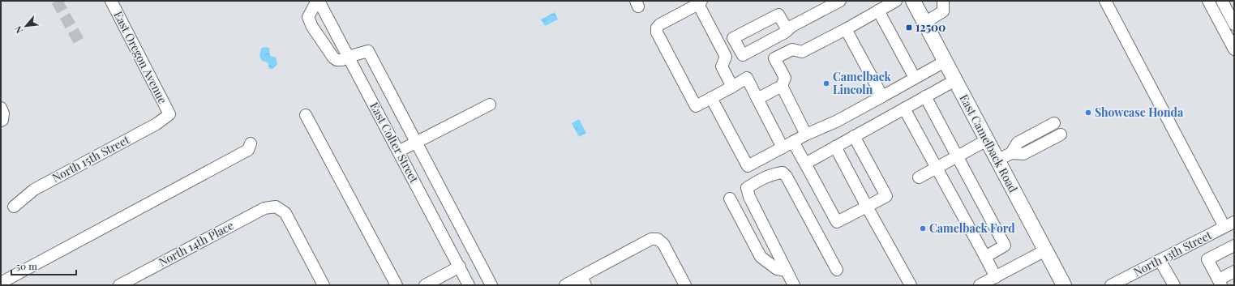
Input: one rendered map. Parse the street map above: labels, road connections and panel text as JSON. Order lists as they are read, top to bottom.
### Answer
{
  "streets": {
    "main road": ["East Camelback Road"],
    "street": [
      "East Oregon Avenue",
      "East Colter Street",
      "North 15th Street",
      "North 14th Place",
      "North 13th Street"
    ]
  },
  "crossings": [
    ["East Oregon Avenue", "North 15th Street"]
  ],
  "places": {
    "transit": ["12500"],
    "other": ["Camelback Lincoln", "Showcase Honda", "Camelback Ford"]
  },
  "scale_bar": "50 m",
  "north": "bottom left"
}
